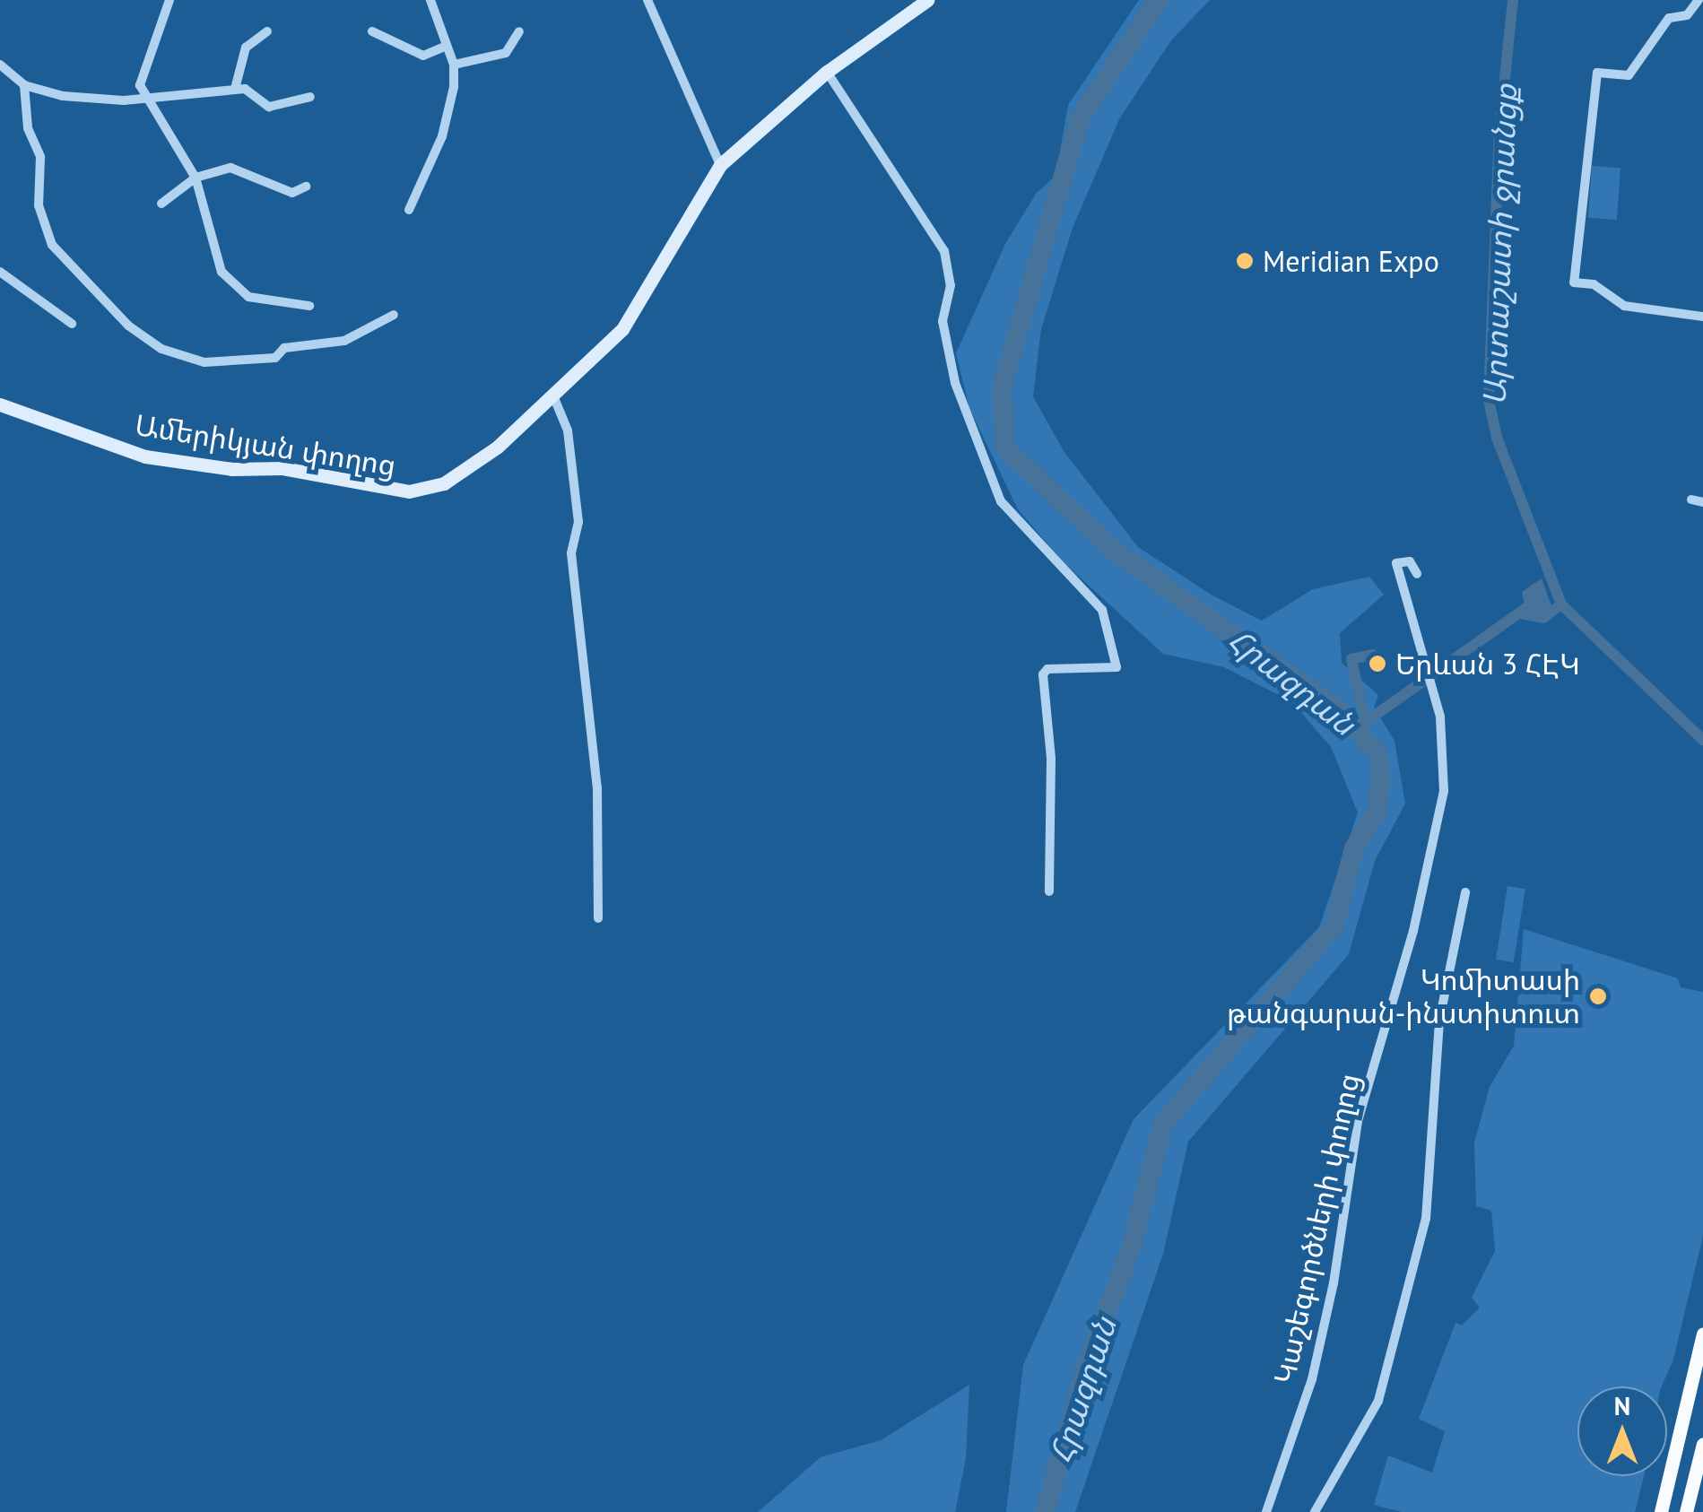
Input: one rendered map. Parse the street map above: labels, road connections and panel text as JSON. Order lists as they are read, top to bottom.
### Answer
{
  "streets": {
    "street": ["Ամերիկյան փողոց", "Կաշեգործների փողոց"]
  },
  "water": ["Արտաշատի ջրանցք", "Հրազդան"],
  "places": ["Meridian Expo", "Երևան 3 ՀԷԿ", "Կոմիտասի թանգարան-ինստիտուտ"],
  "north": "top"
}
